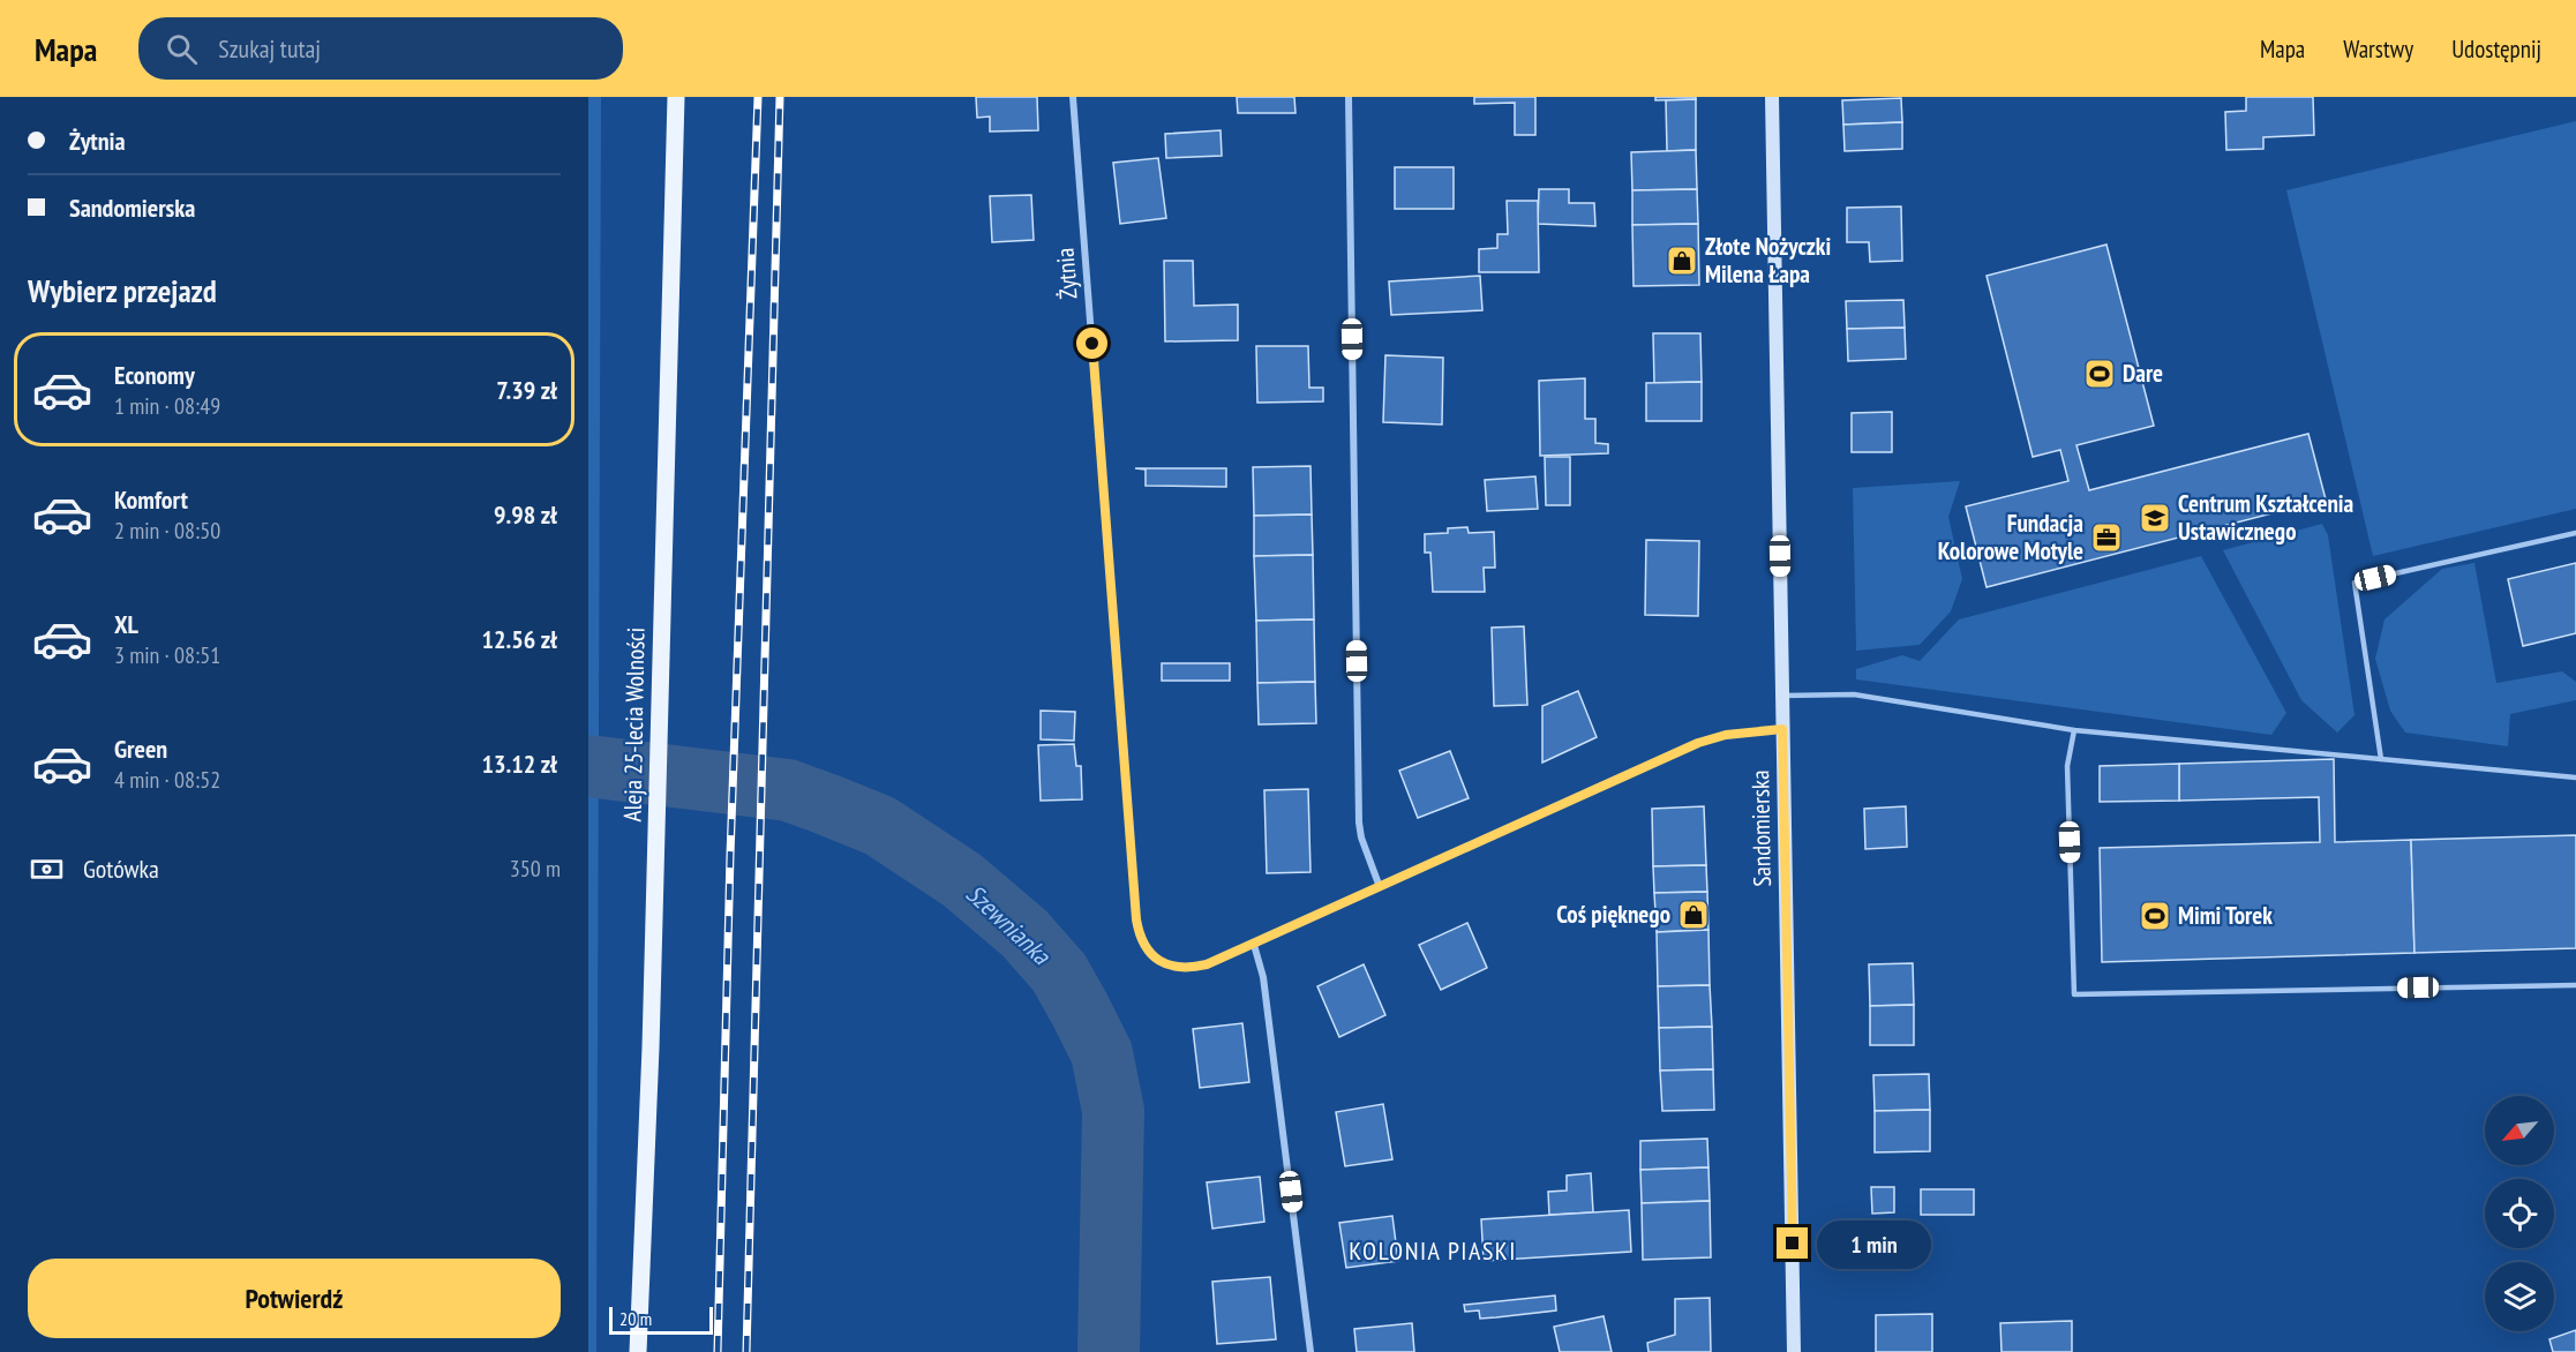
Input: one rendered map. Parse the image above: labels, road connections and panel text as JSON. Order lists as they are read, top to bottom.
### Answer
{
  "streets": {
    "main road": ["Aleja 25-lecia Wolności"],
    "street": ["Żytnia", "Sandomierska"]
  },
  "crossings": [
    ["Żytnia", "Sandomierska"]
  ],
  "districts": ["KOLONIA PIASKI"],
  "water": ["Szewnianka"],
  "places": {
    "shop": ["Złote Nożyczki Milena Łapa", "Coś pięknego"],
    "sports": ["Dare", "Mimi Torek"],
    "school or university": ["Centrum Kształcenia Ustawicznego"],
    "office": ["Fundacja Kolorowe Motyle"]
  },
  "scale_bar": "20 m",
  "north": "bottom left",
  "page": {
    "header": "Mapa",
    "search": "Szukaj tutaj",
    "nav": ["Mapa", "Warstwy", "Udostępnij"],
    "banner": ["Żytnia", "Sandomierska"],
    "heading": "Wybierz przejazd",
    "list": [
      {
        "name": "Economy",
        "note": "1 min · 08:49",
        "value": "7.39 zł"
      },
      {
        "name": "Komfort",
        "note": "2 min · 08:50",
        "value": "9.98 zł"
      },
      {
        "name": "XL",
        "note": "3 min · 08:51",
        "value": "12.56 zł"
      },
      {
        "name": "Green",
        "note": "4 min · 08:52",
        "value": "13.12 zł"
      }
    ],
    "pay": ["Gotówka", "350 m"],
    "bubble": "1 min",
    "buttons": "Potwierdź",
    "scale": "20 m"
  }
}
